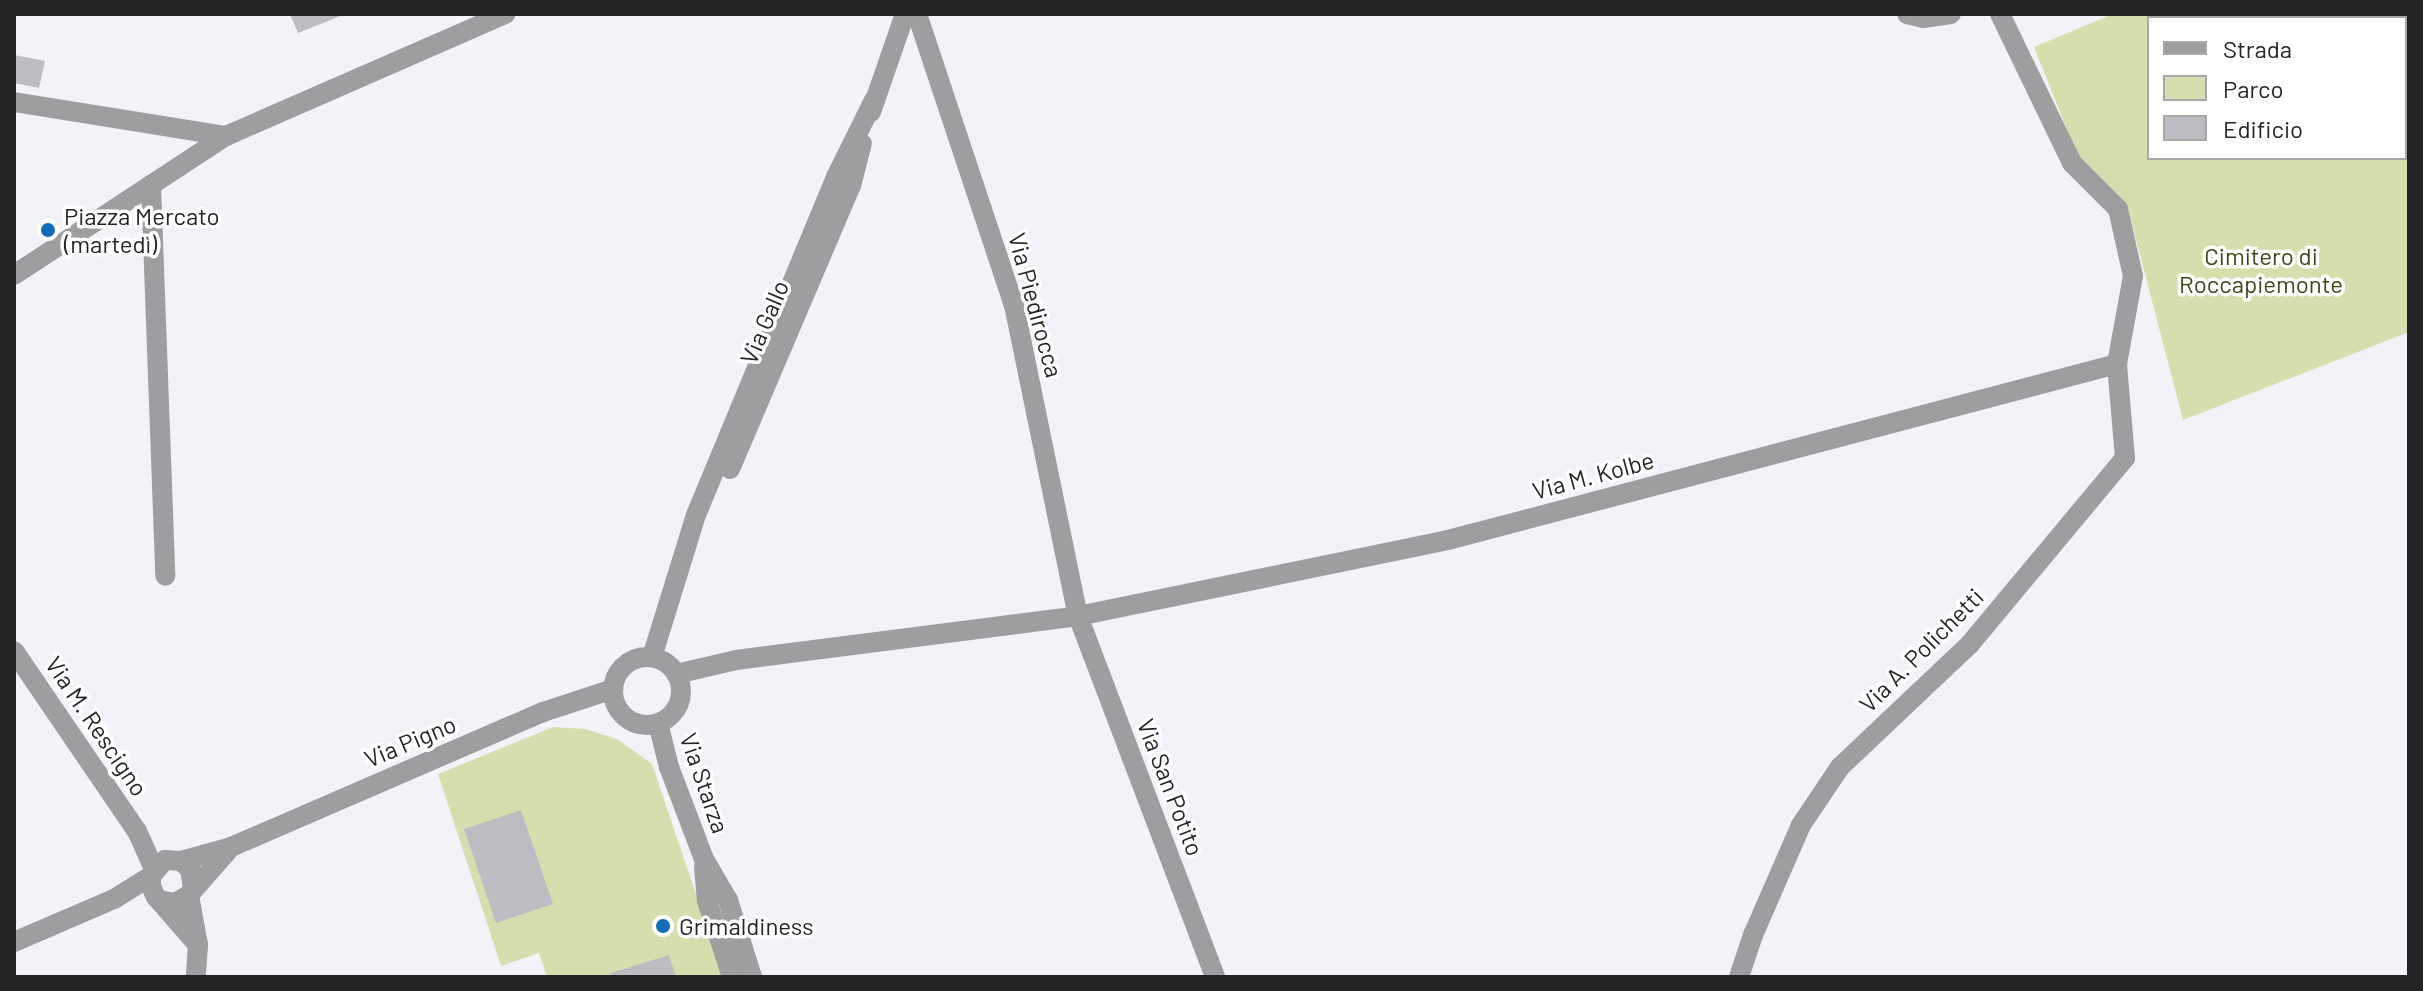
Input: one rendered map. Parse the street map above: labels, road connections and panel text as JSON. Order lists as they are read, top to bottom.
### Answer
{
  "streets": {
    "street": [
      "Via Piedirocca",
      "Via Gallo",
      "Via M. Kolbe",
      "Via A. Polichetti",
      "Via M. Rescigno",
      "Via Pigno",
      "Via Starza",
      "Via San Potito"
    ]
  },
  "crossings": [
    ["Via Piedirocca", "Via M. Kolbe"],
    ["Via Piedirocca", "Via San Potito"],
    ["Via Gallo", "Via Pigno"],
    ["Via Gallo", "Via Starza"],
    ["Via M. Kolbe", "Via A. Polichetti"],
    ["Via M. Kolbe", "Via San Potito"],
    ["Via M. Rescigno", "Via Pigno"],
    ["Via Pigno", "Via Starza"]
  ],
  "parks": ["Cimitero di Roccapiemonte"],
  "places": ["Piazza Mercato (martedì)", "Grimaldiness"],
  "legend": ["Strada", "Parco", "Edificio"]
}
